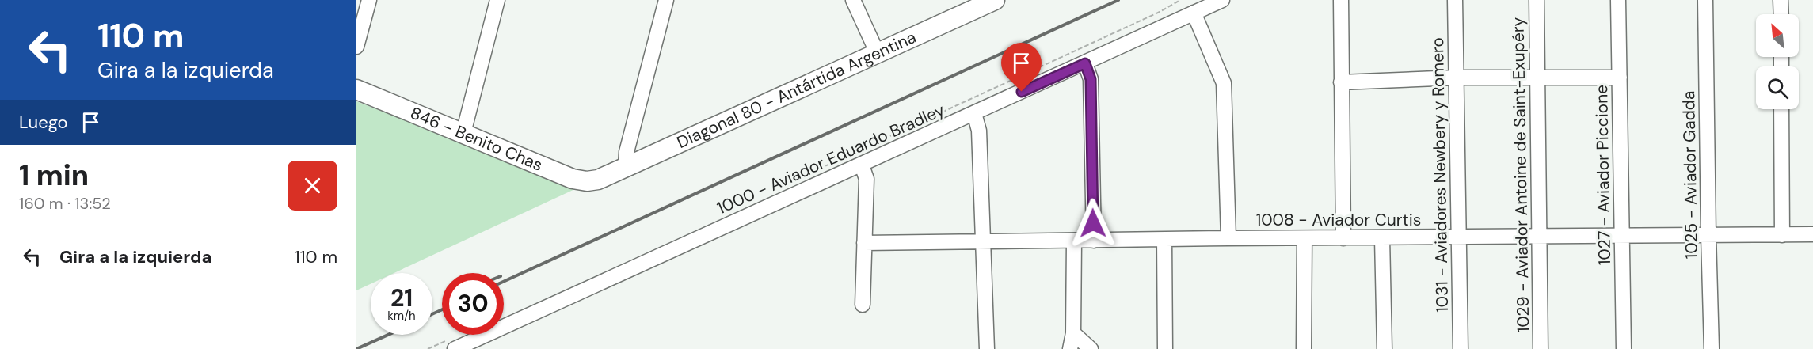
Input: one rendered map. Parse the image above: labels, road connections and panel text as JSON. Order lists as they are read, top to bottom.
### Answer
{
  "streets": {
    "main road": ["Diagonal 80 - Antártida Argentina", "846 - Benito Chas"],
    "street": [
      "1000 - Aviador Eduardo Bradley",
      "1031 - Aviadores Newbery y Romero",
      "1029 - Aviador Antoine de Saint-Exupéry",
      "1027 - Aviador Piccione",
      "1025 - Aviador Gadda",
      "1008 - Aviador Curtis"
    ]
  },
  "crossings": [
    ["Diagonal 80 - Antártida Argentina", "846 - Benito Chas"],
    ["1031 - Aviadores Newbery y Romero", "1008 - Aviador Curtis"],
    ["1029 - Aviador Antoine de Saint-Exupéry", "1008 - Aviador Curtis"],
    ["1027 - Aviador Piccione", "1008 - Aviador Curtis"],
    ["1025 - Aviador Gadda", "1008 - Aviador Curtis"]
  ],
  "north": "top left",
  "page": {
    "turn": ["110 m", "Gira a la izquierda"],
    "then": "Luego",
    "heading": ["1 min", "160 m · 13:52"],
    "list": [
      {
        "name": "Gira a la izquierda",
        "value": "110 m"
      }
    ],
    "speed": "21 km/h",
    "limit": "30"
  }
}
